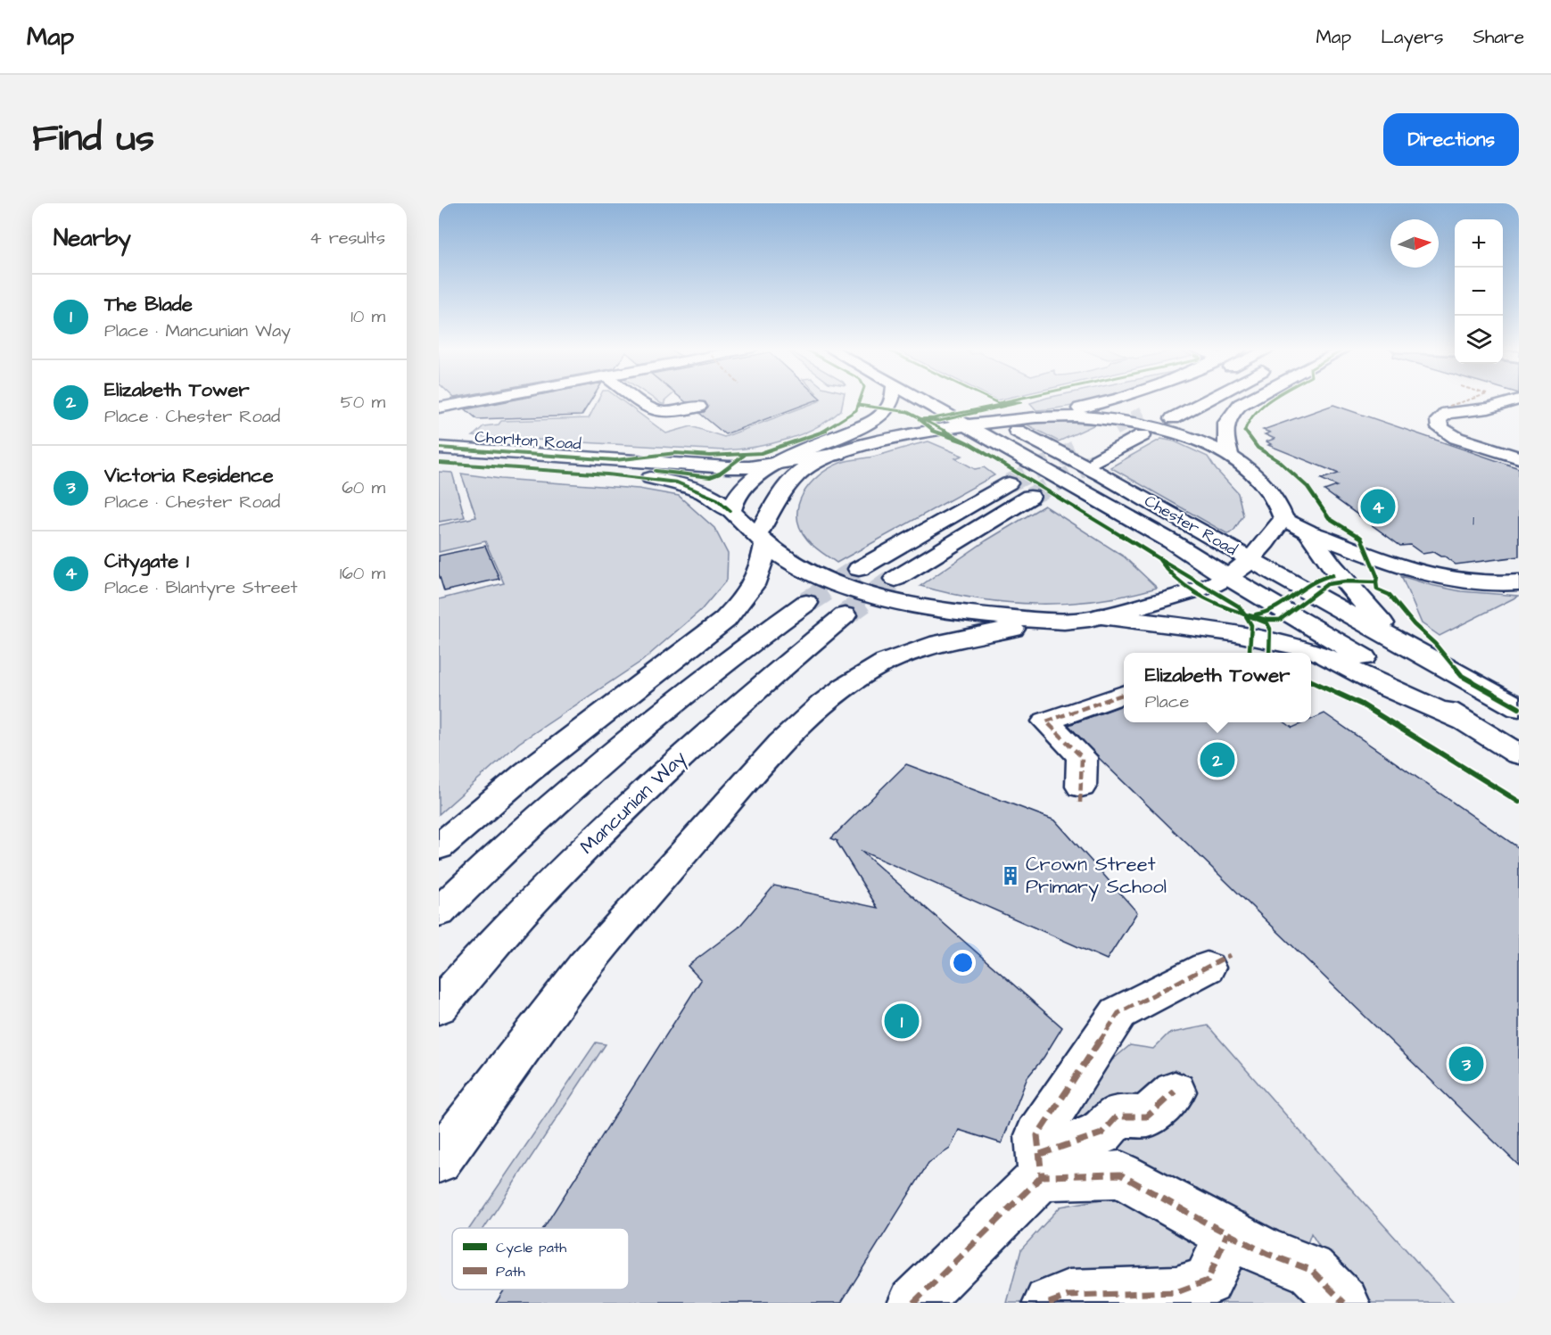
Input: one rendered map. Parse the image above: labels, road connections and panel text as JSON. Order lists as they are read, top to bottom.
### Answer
{
  "streets": {
    "main road": ["Chorlton Road", "Chester Road", "Mancunian Way"]
  },
  "places": {
    "building": ["Crown Street Primary School"]
  },
  "house_numbers": ["1"],
  "legend": ["Cycle path", "Path"],
  "north": "right",
  "page": {
    "header": "Map",
    "nav": ["Map", "Layers", "Share"],
    "title": "Find us",
    "buttons": "Directions",
    "heading": ["Nearby", "4 results"],
    "map_buttons": ["+", "−"],
    "list": [
      {
        "mark": "1",
        "name": "The Blade",
        "note": "Place · Mancunian Way",
        "value": "10 m"
      },
      {
        "mark": "2",
        "name": "Elizabeth Tower",
        "note": "Place · Chester Road",
        "value": "50 m"
      },
      {
        "mark": "3",
        "name": "Victoria Residence",
        "note": "Place · Chester Road",
        "value": "60 m"
      },
      {
        "mark": "4",
        "name": "Citygate 1",
        "note": "Place · Blantyre Street",
        "value": "160 m"
      }
    ],
    "pins": [
      "4",
      "2",
      "1",
      "3"
    ],
    "popup": ["Elizabeth Tower", "Place"]
  }
}
